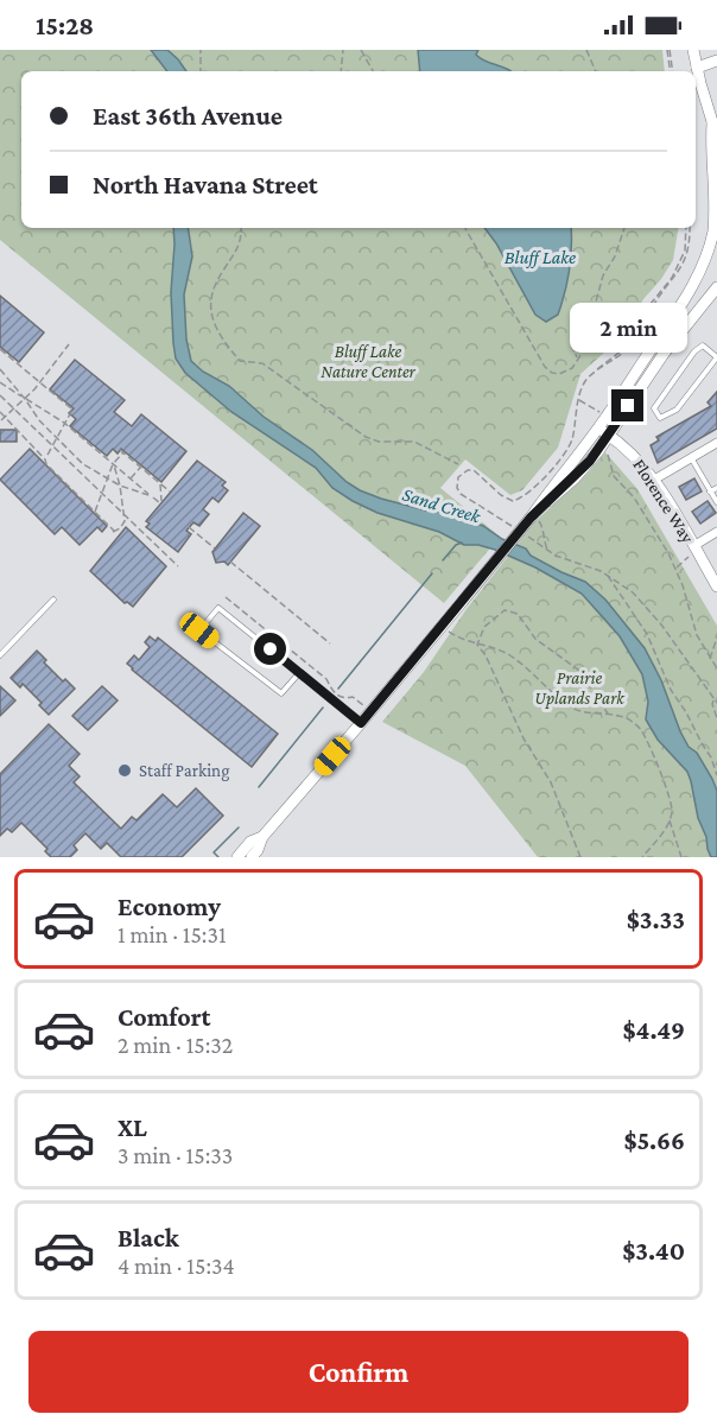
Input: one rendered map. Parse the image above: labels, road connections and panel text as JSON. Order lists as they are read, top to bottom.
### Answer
{
  "streets": {
    "main road": ["Florence Way"]
  },
  "water": ["Bluff Lake", "Sand Creek"],
  "parks": ["Bluff Lake Nature Center", "Prairie Uplands Park"],
  "places": ["Staff Parking"],
  "page": {
    "status": "15:28",
    "banner": ["East 36th Avenue", "North Havana Street"],
    "bubble": "2 min",
    "list": [
      {
        "name": "Economy",
        "note": "1 min · 15:31",
        "value": "$3.33"
      },
      {
        "name": "Comfort",
        "note": "2 min · 15:32",
        "value": "$4.49"
      },
      {
        "name": "XL",
        "note": "3 min · 15:33",
        "value": "$5.66"
      },
      {
        "name": "Black",
        "note": "4 min · 15:34",
        "value": "$3.40"
      }
    ],
    "buttons": "Confirm"
  }
}
